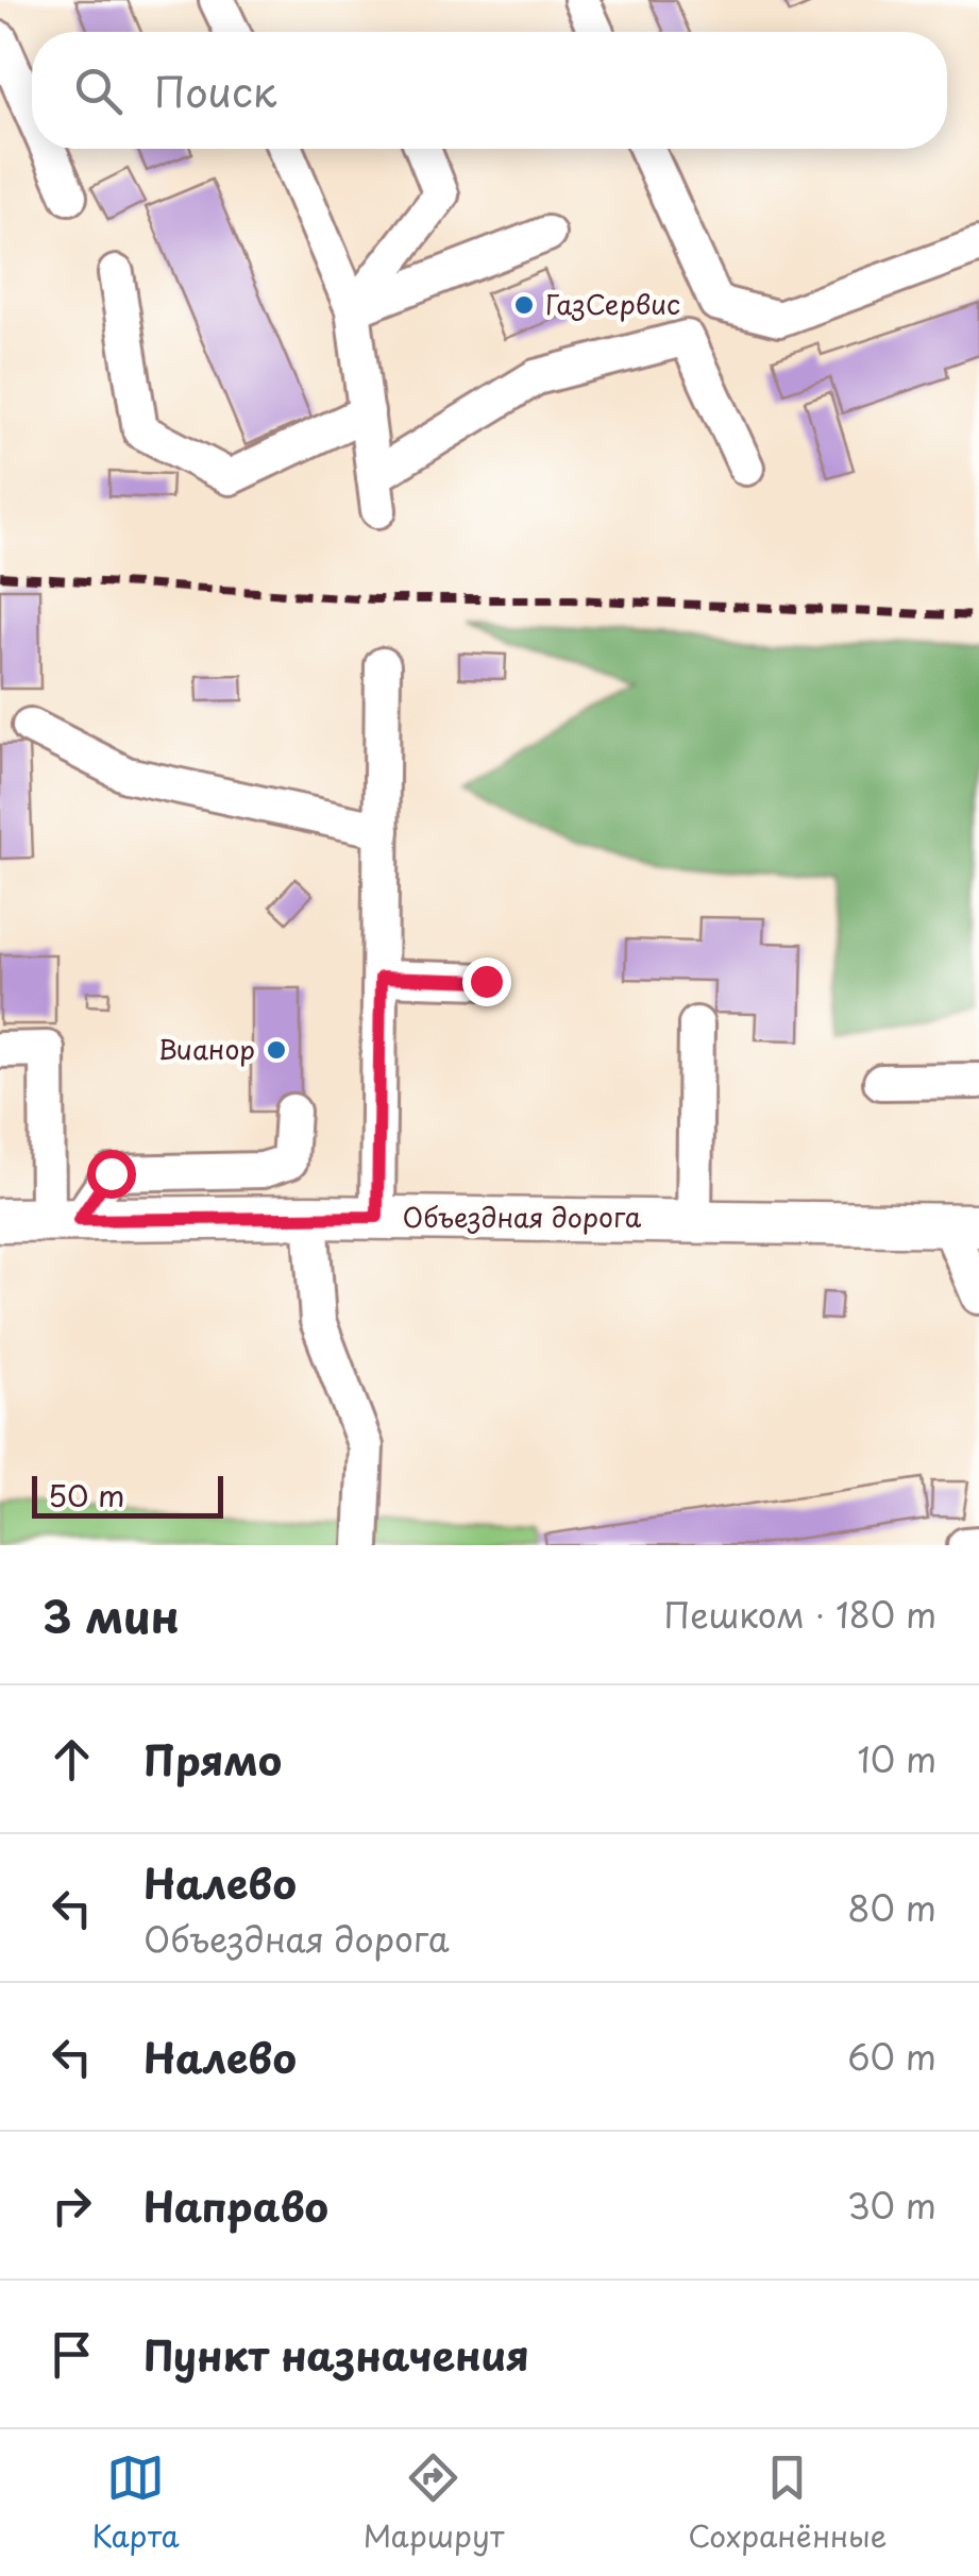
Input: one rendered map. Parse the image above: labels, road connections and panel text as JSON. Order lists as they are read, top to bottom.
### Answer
{
  "streets": {
    "main road": ["Объездная дорога"]
  },
  "places": ["ГазСервис", "Вианор"],
  "scale_bar": "50 m",
  "page": {
    "search": "Поиск",
    "scale": "50 m",
    "heading": ["3 мин", "Пешком · 180 m"],
    "list": [
      ["Прямо", "10 m"],
      ["Налево", "Объездная дорога", "80 m"],
      ["Налево", "60 m"],
      ["Направо", "30 m"],
      "Пункт назначения"
    ],
    "nav": ["Карта", "Маршрут", "Сохранённые"]
  }
}
